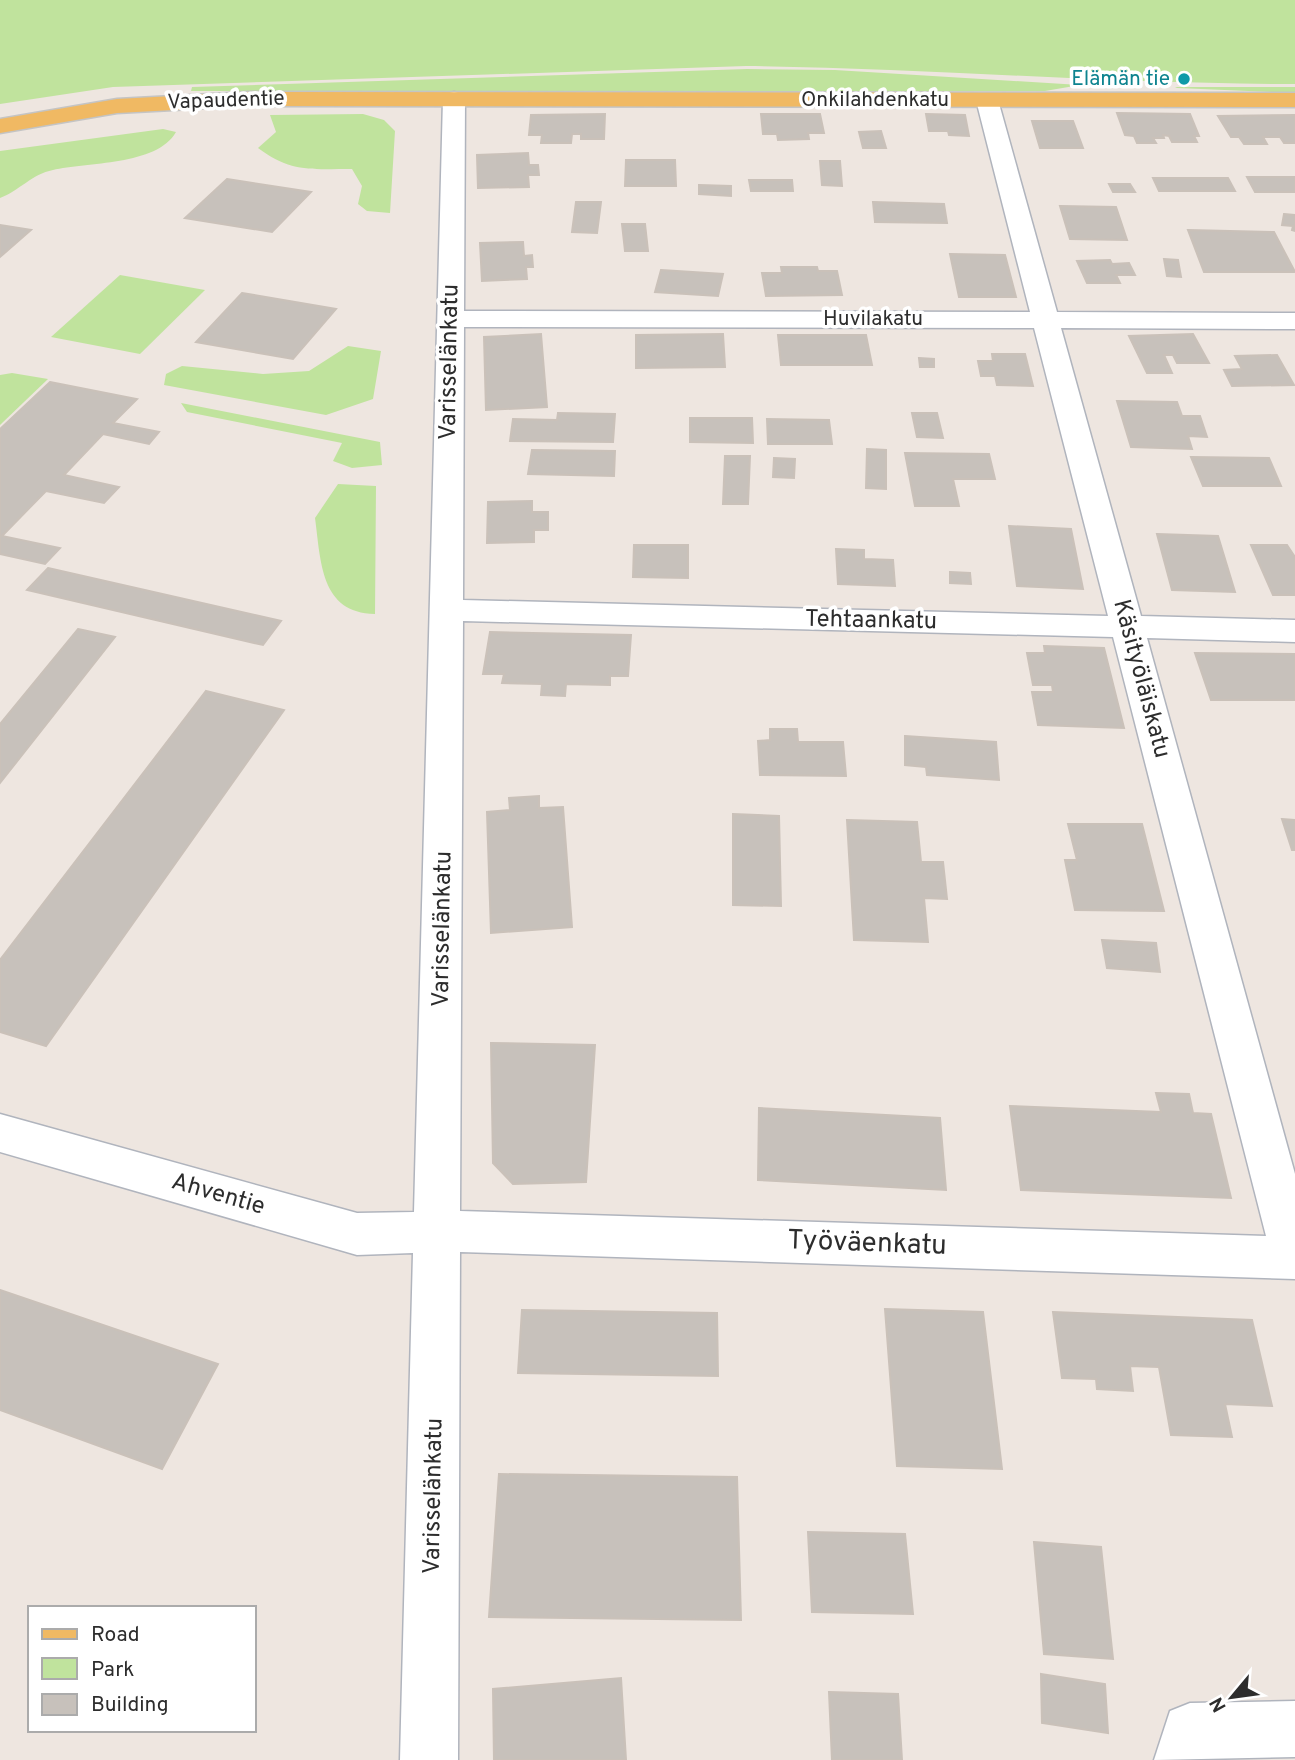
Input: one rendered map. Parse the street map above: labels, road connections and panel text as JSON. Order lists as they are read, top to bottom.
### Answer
{
  "streets": {
    "main road": ["Onkilahdenkatu", "Vapaudentie"],
    "street": [
      "Huvilakatu",
      "Varisselänkatu",
      "Tehtaankatu",
      "Käsityöläiskatu",
      "Ahventie",
      "Työväenkatu"
    ]
  },
  "crossings": [
    ["Onkilahdenkatu", "Vapaudentie"],
    ["Onkilahdenkatu", "Varisselänkatu"],
    ["Onkilahdenkatu", "Käsityöläiskatu"],
    ["Vapaudentie", "Varisselänkatu"],
    ["Huvilakatu", "Varisselänkatu"],
    ["Huvilakatu", "Käsityöläiskatu"],
    ["Varisselänkatu", "Tehtaankatu"],
    ["Varisselänkatu", "Ahventie"],
    ["Varisselänkatu", "Työväenkatu"],
    ["Tehtaankatu", "Käsityöläiskatu"],
    ["Käsityöläiskatu", "Työväenkatu"],
    ["Ahventie", "Työväenkatu"]
  ],
  "places": ["Elämän tie"],
  "legend": ["Road", "Park", "Building"],
  "north": "bottom left"
}
